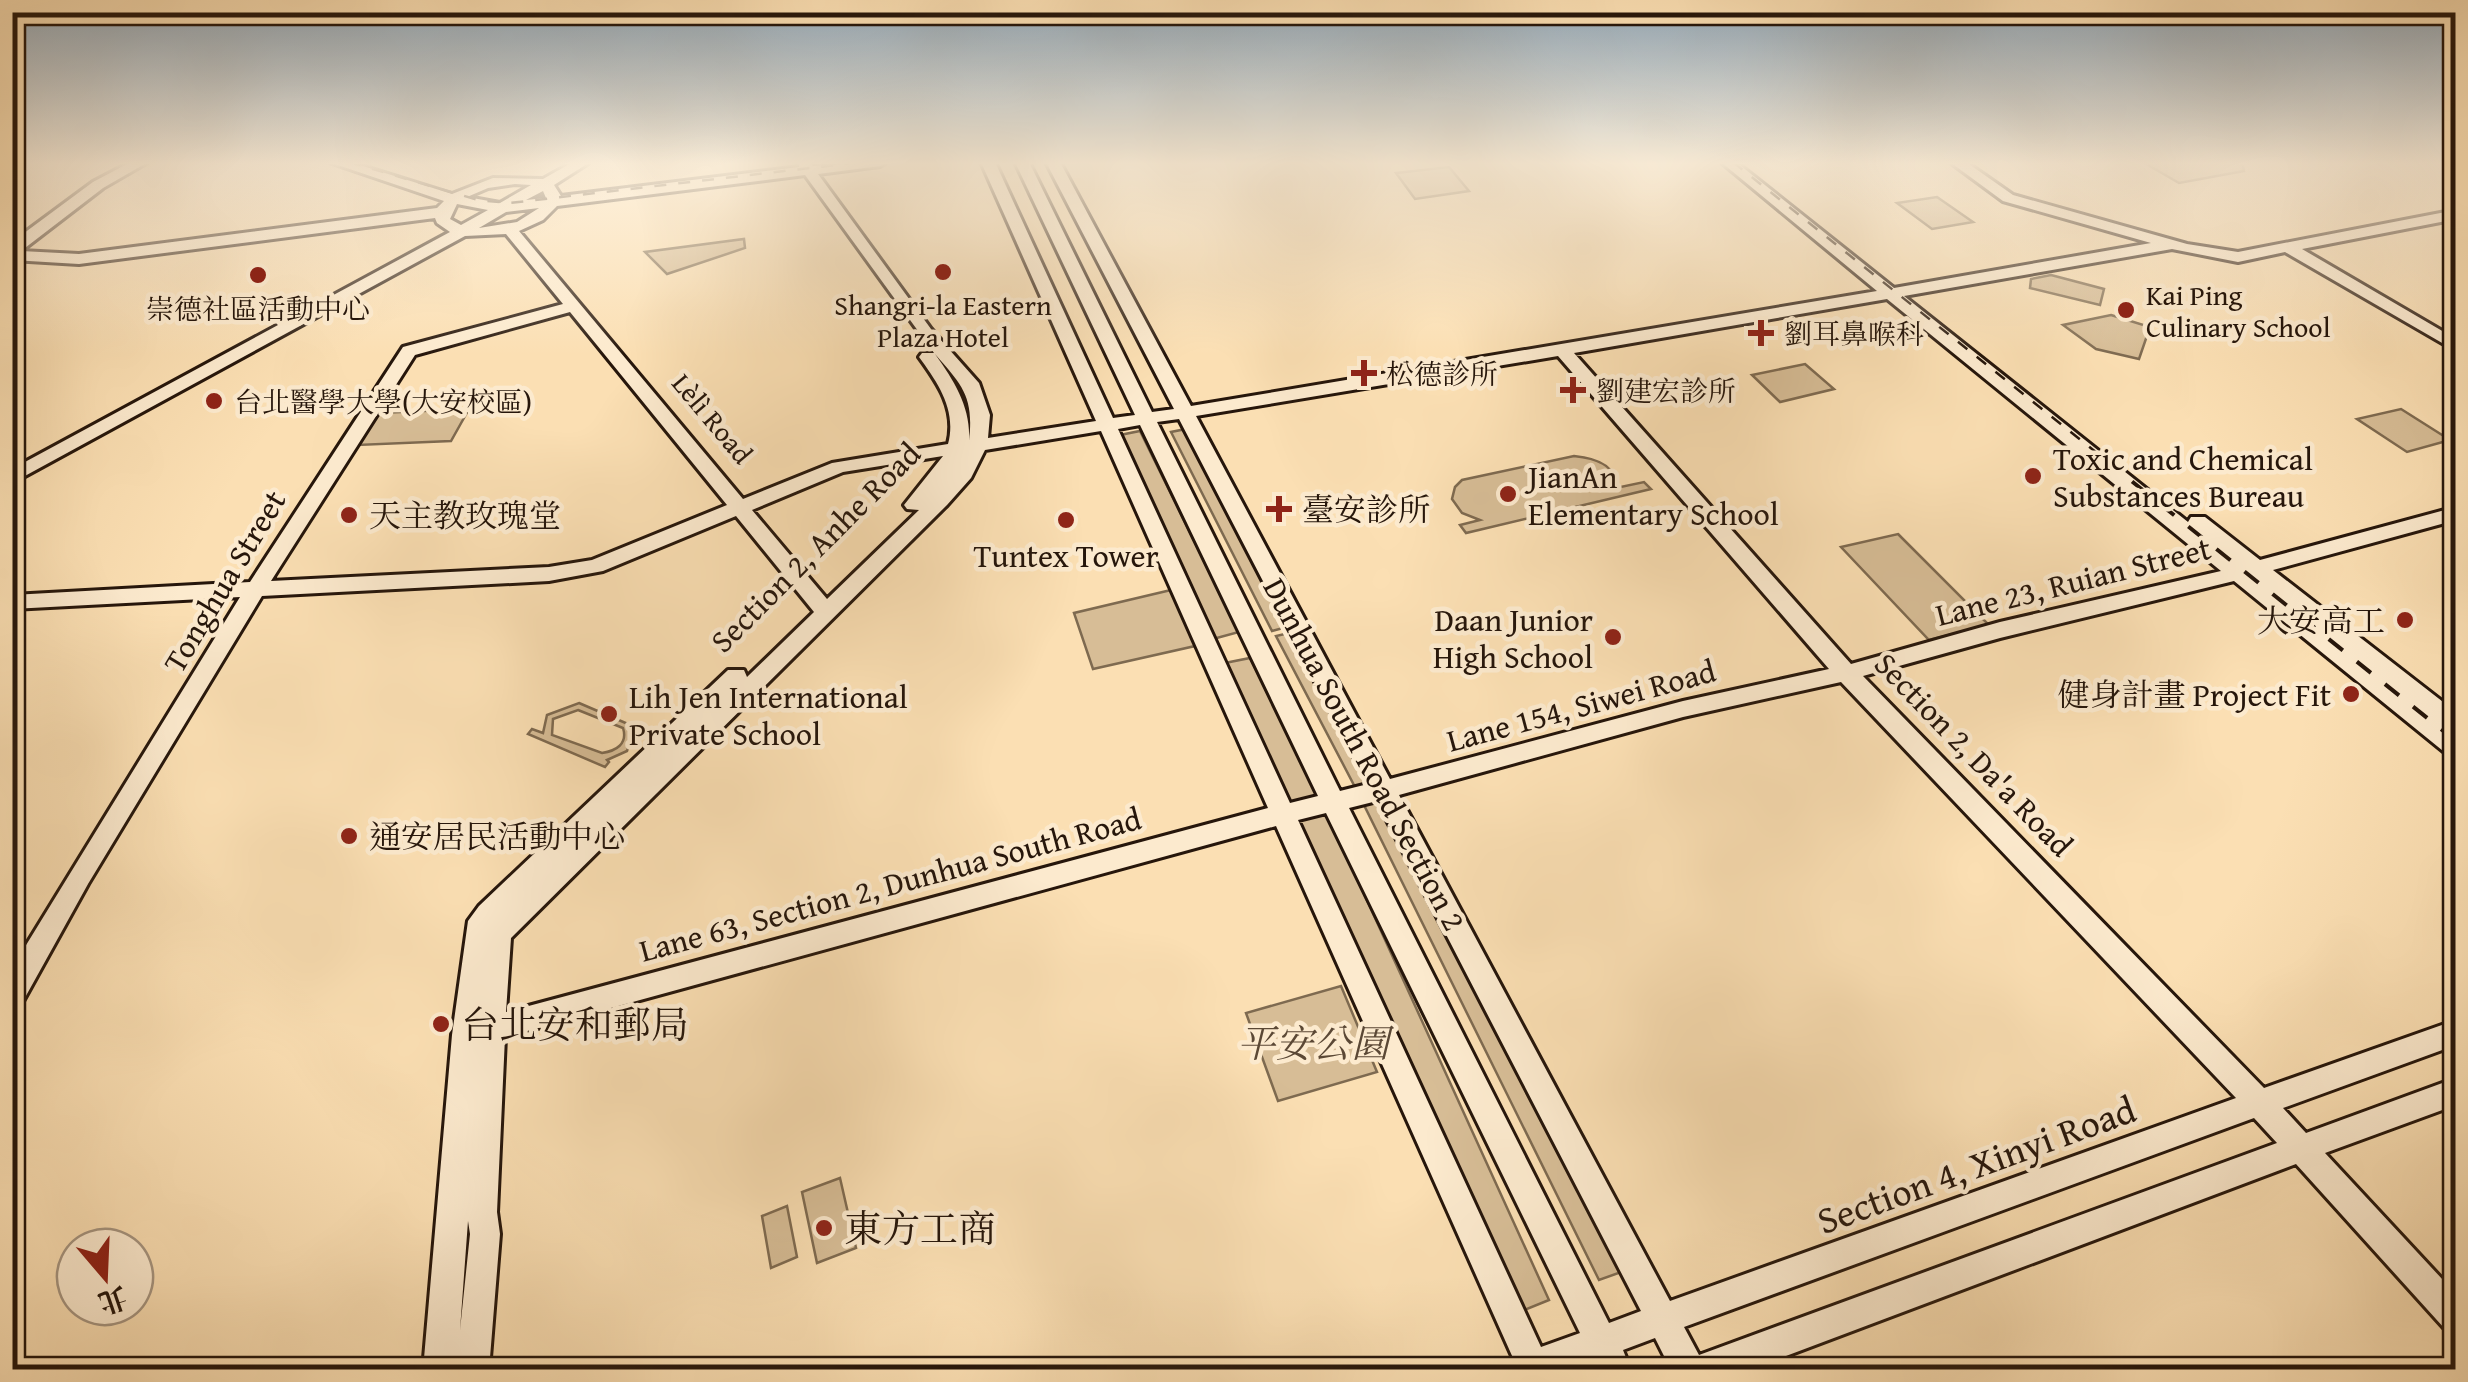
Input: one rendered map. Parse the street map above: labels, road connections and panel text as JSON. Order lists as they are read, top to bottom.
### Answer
{
  "streets": {
    "street": [
      "Lèlì Road",
      "Section 2, Anhe Road",
      "Tonghua Street",
      "Lane 23, Ruian Street",
      "Lane 154, Siwei Road",
      "Dunhua South Road Section 2",
      "Section 2, Da'a Road",
      "Lane 63, Section 2, Dunhua South Road",
      "Section 4, Xinyi Road"
    ]
  },
  "crossings": [
    ["Lèlì Road", "Tonghua Street"],
    ["Section 2, Anhe Road", "Lane 63, Section 2, Dunhua South Road"],
    ["Lane 23, Ruian Street", "Lane 154, Siwei Road"],
    ["Lane 23, Ruian Street", "Section 2, Da'a Road"],
    ["Lane 154, Siwei Road", "Dunhua South Road Section 2"],
    ["Lane 154, Siwei Road", "Section 2, Da'a Road"],
    ["Lane 154, Siwei Road", "Lane 63, Section 2, Dunhua South Road"],
    ["Dunhua South Road Section 2", "Lane 63, Section 2, Dunhua South Road"],
    ["Dunhua South Road Section 2", "Section 4, Xinyi Road"],
    ["Section 2, Da'a Road", "Section 4, Xinyi Road"]
  ],
  "parks": ["平安公園"],
  "places": {
    "other": [
      "Shangri-la Eastern Plaza Hotel",
      "崇德社區活動中心",
      "Kai Ping Culinary School",
      "台北醫學大學(大安校區)",
      "Toxic and Chemical Substances Bureau",
      "JianAn Elementary School",
      "天主教玫瑰堂",
      "Tuntex Tower",
      "大安高工",
      "Daan Junior High School",
      "健身計畫 Project Fit",
      "Lih Jen International Private School",
      "通安居民活動中心",
      "台北安和郵局",
      "東方工商"
    ],
    "health": [
      "劉耳鼻喉科",
      "松德診所",
      "劉建宏診所",
      "臺安診所"
    ]
  },
  "north": "bottom"
}
